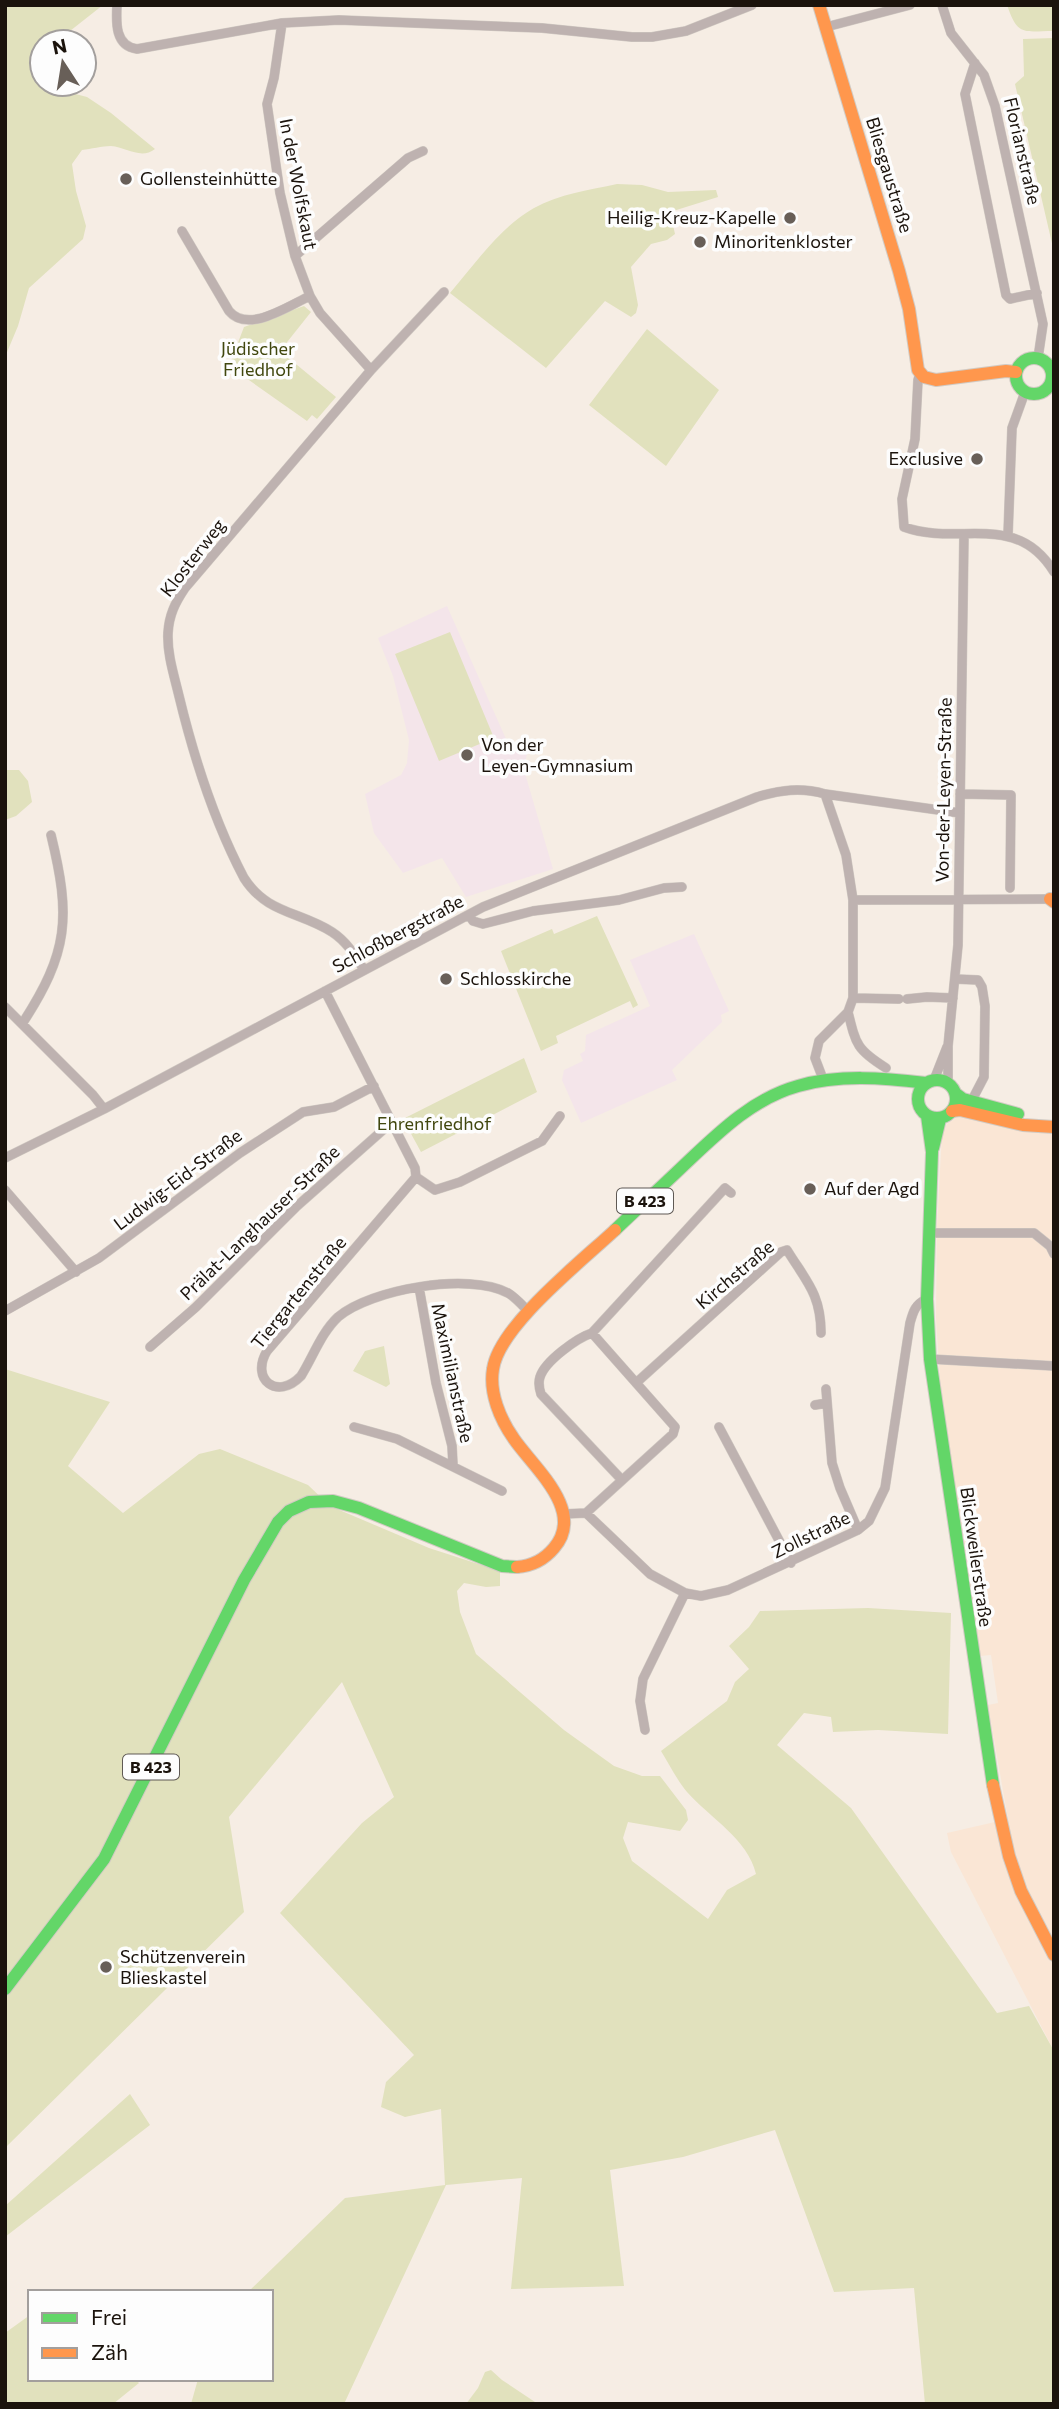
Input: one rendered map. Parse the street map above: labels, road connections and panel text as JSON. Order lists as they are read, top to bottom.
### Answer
{
  "streets": {
    "main road": ["Bliesgaustraße", "B 423", "Blickweilerstraße"],
    "street": [
      "Florianstraße",
      "In der Wolfskaut",
      "Klosterweg",
      "Von-der-Leyen-Straße",
      "Schloßbergstraße",
      "Ludwig-Eid-Straße",
      "Prälat-Langhauser-Straße",
      "Kirchstraße",
      "Tiergartenstraße",
      "Maximilianstraße",
      "Zollstraße"
    ]
  },
  "crossings": [
    ["Bliesgaustraße", "Von-der-Leyen-Straße"],
    ["In der Wolfskaut", "Klosterweg"],
    ["Klosterweg", "Schloßbergstraße"],
    ["Von-der-Leyen-Straße", "Schloßbergstraße"],
    ["Von-der-Leyen-Straße", "B 423"],
    ["Von-der-Leyen-Straße", "Blickweilerstraße"],
    ["B 423", "Tiergartenstraße"],
    ["B 423", "Blickweilerstraße"],
    ["Tiergartenstraße", "Maximilianstraße"],
    ["Zollstraße", "Blickweilerstraße"]
  ],
  "parks": ["Jüdischer Friedhof", "Ehrenfriedhof"],
  "places": [
    "Gollensteinhütte",
    "Heilig-Kreuz-Kapelle",
    "Minoritenkloster",
    "Exclusive",
    "Von der Leyen-Gymnasium",
    "Schlosskirche",
    "Auf der Agd",
    "Schützenverein Blieskastel"
  ],
  "legend": ["Frei", "Zäh"],
  "north": "top"
}
